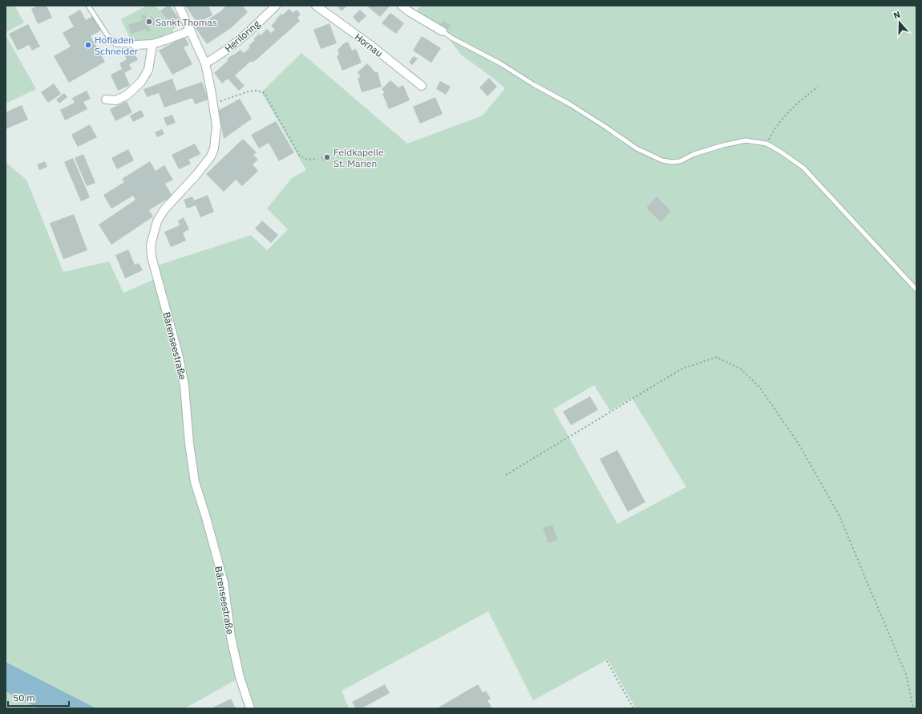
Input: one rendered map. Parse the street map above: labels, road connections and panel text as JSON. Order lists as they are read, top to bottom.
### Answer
{
  "streets": {
    "street": ["Heriloring", "Hornau", "Bärenseestraße"]
  },
  "crossings": [
    ["Heriloring", "Bärenseestraße"]
  ],
  "places": ["Sankt Thomas", "Hofladen Schneider", "Feldkapelle St. Marien"],
  "scale_bar": "50 m",
  "north": "top"
}
